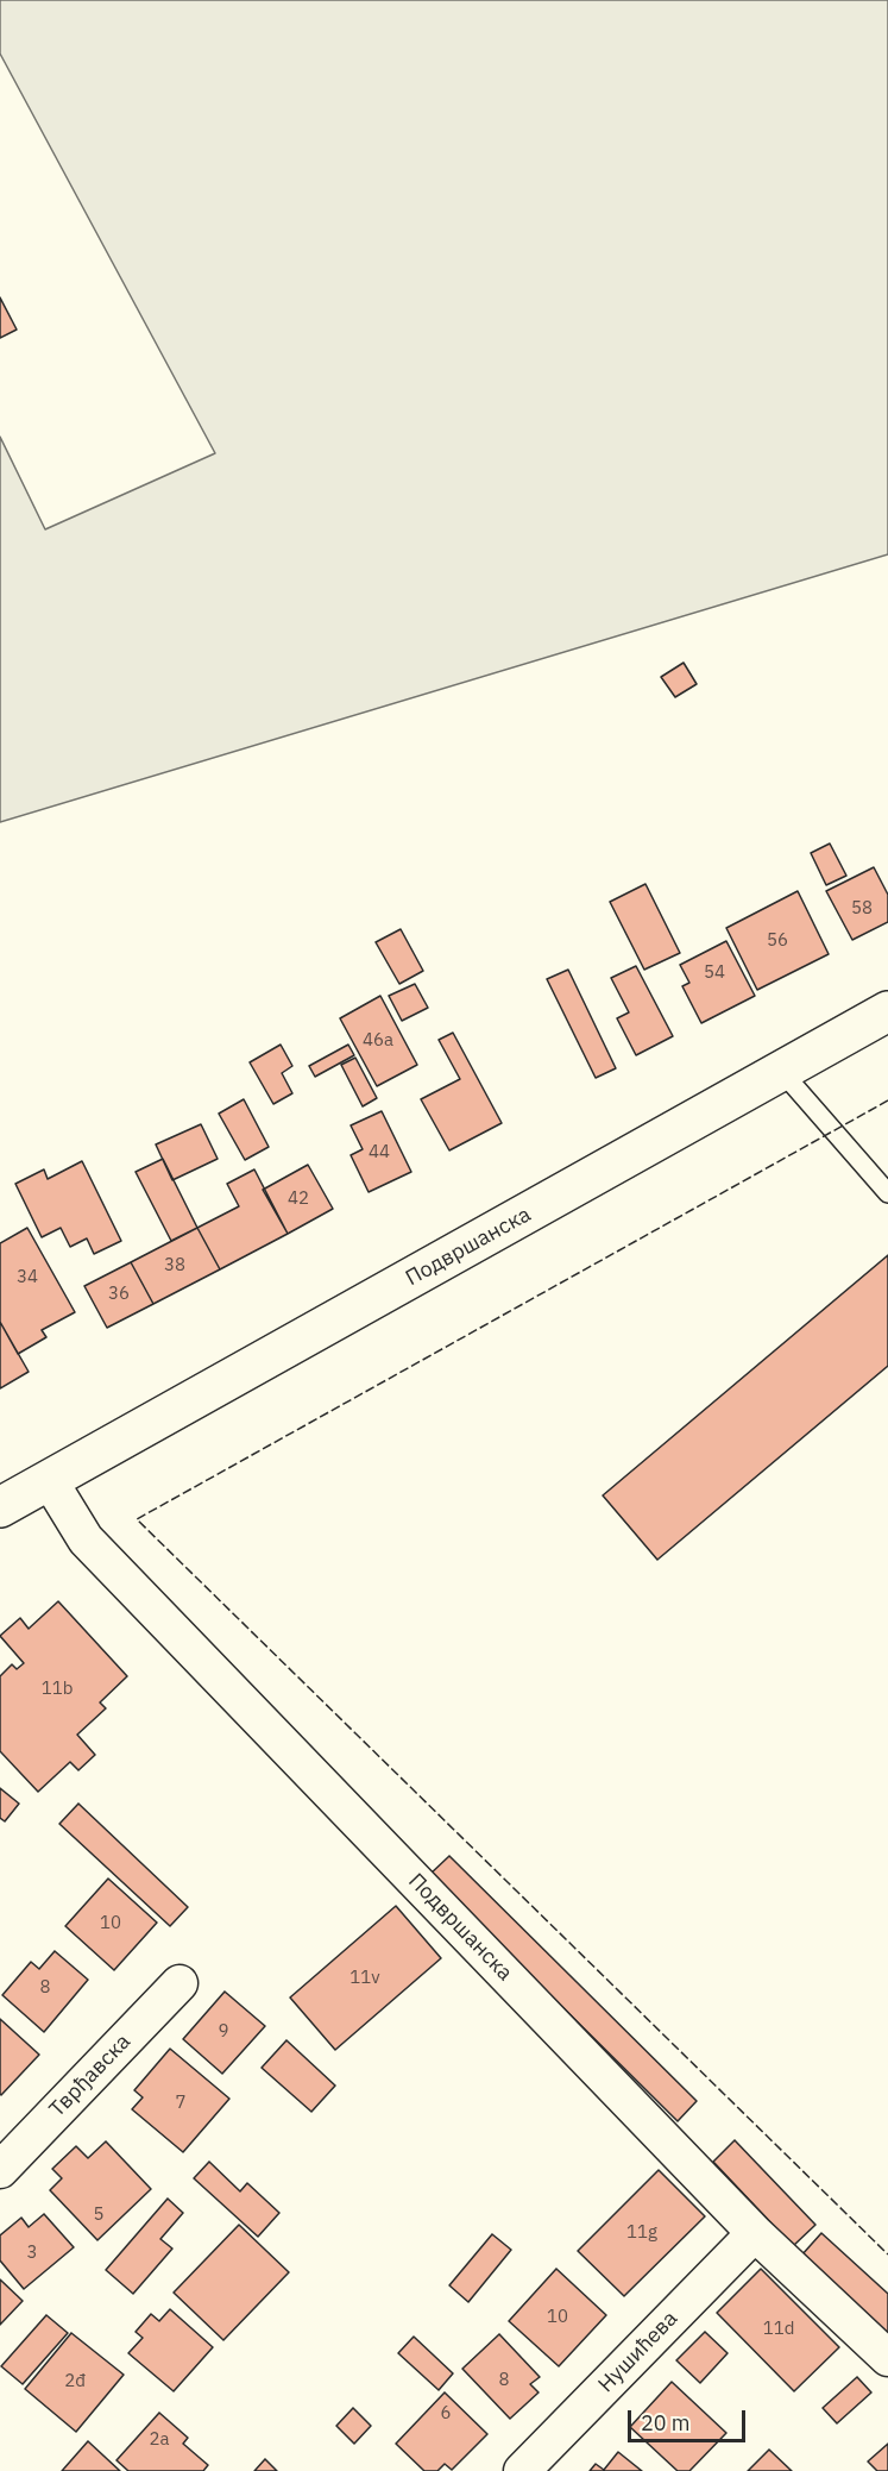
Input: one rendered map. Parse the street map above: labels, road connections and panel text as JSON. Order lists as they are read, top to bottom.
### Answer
{
  "streets": {
    "street": ["Подвршанска", "Тврђавска", "Нушићева"]
  },
  "crossings": [
    ["Подвршанска", "Нушићева"]
  ],
  "house_numbers": [
    "58",
    "56",
    "54",
    "46a",
    "44",
    "42",
    "38",
    "34",
    "36",
    "11b",
    "10",
    "11v",
    "8",
    "9",
    "7",
    "5",
    "11g",
    "3",
    "10",
    "11d",
    "8",
    "2đ",
    "6",
    "2a"
  ],
  "scale_bar": "20 m"
}
